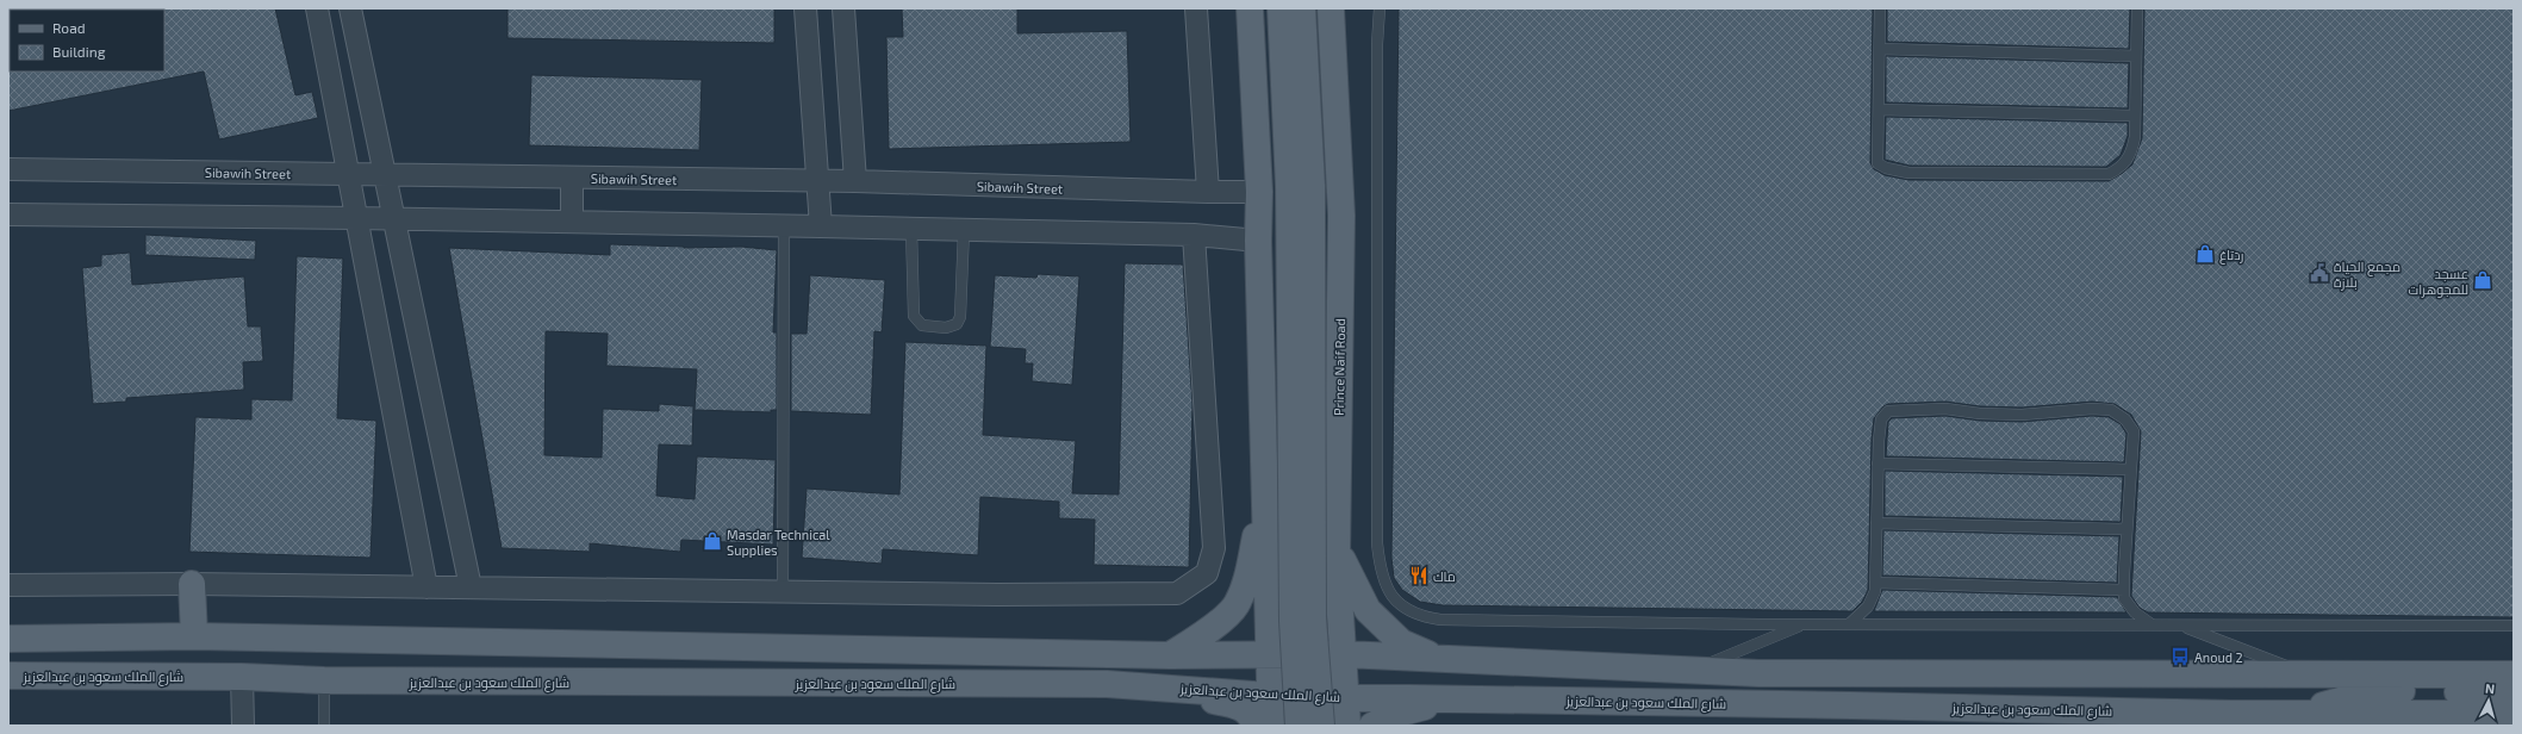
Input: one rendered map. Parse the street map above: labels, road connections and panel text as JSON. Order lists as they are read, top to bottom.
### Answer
{
  "streets": {
    "main road": ["Prince Naif Road", "شارع الملك سعود بن عبدالعزيز"],
    "street": ["Sibawih Street"]
  },
  "crossings": [
    ["Prince Naif Road", "شارع الملك سعود بن عبدالعزيز"]
  ],
  "places": {
    "shop": ["ردتاغ", "عسجد للمجوهرات", "Masdar Technical Supplies"],
    "public building": ["مجمع الحياة بلازة"],
    "restaurant": ["ماك"],
    "bus stop": ["Anoud 2"]
  },
  "legend": ["Road", "Building"],
  "north": "top"
}
